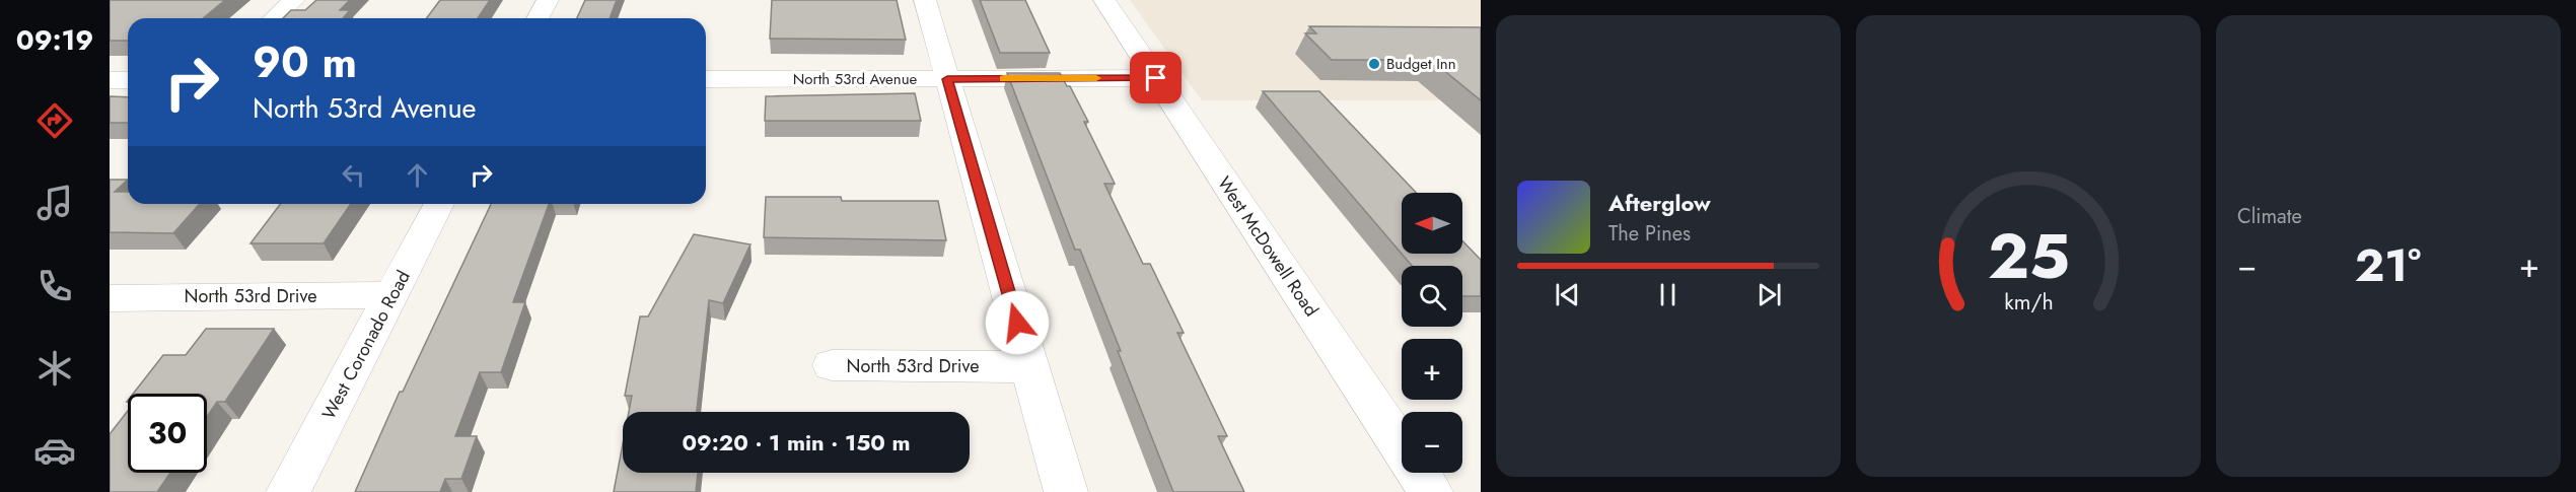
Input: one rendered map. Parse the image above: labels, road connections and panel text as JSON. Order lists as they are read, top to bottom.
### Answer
{
  "streets": {
    "street": [
      "North 53rd Avenue",
      "West McDowell Road",
      "North 53rd Drive",
      "West Coronado Road"
    ]
  },
  "crossings": [
    ["North 53rd Avenue", "West McDowell Road"],
    ["North 53rd Drive", "West Coronado Road"]
  ],
  "places": ["Budget Inn"],
  "north": "left",
  "page": {
    "tabs": "09:19",
    "tile": "Climate",
    "turn": ["90 m", "North 53rd Avenue"],
    "song": ["Afterglow", "The Pines"],
    "map_buttons": ["+", "−"],
    "heat": ["−", "21°", "+"],
    "limit": "30",
    "trip": "09:20 · 1 min · 150 m",
    "gauge": ["25", "km/h"]
  }
}
